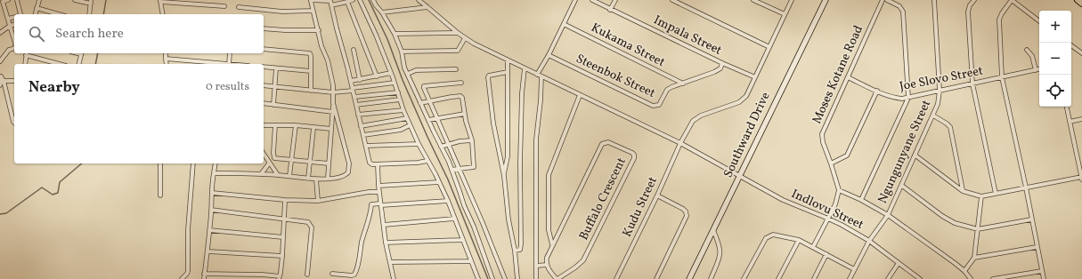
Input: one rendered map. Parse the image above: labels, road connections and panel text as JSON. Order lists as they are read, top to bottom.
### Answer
{
  "streets": {
    "main road": ["Southward Drive"],
    "street": [
      "Impala Street",
      "Kukama Street",
      "Moses Kotane Road",
      "Steenbok Street",
      "Joe Slovo Street",
      "Ngungunyane Street",
      "Buffalo Crescent",
      "Kudu Street",
      "Indlovu Street"
    ]
  },
  "crossings": [
    ["Impala Street", "Steenbok Street"],
    ["Impala Street", "Kudu Street"],
    ["Kukama Street", "Steenbok Street"],
    ["Moses Kotane Road", "Joe Slovo Street"],
    ["Joe Slovo Street", "Ngungunyane Street"],
    ["Southward Drive", "Indlovu Street"],
    ["Ngungunyane Street", "Indlovu Street"],
    ["Kudu Street", "Indlovu Street"]
  ],
  "page": {
    "map_buttons": ["+", "−"],
    "search": "Search here",
    "heading": ["Nearby", "0 results"]
  }
}
